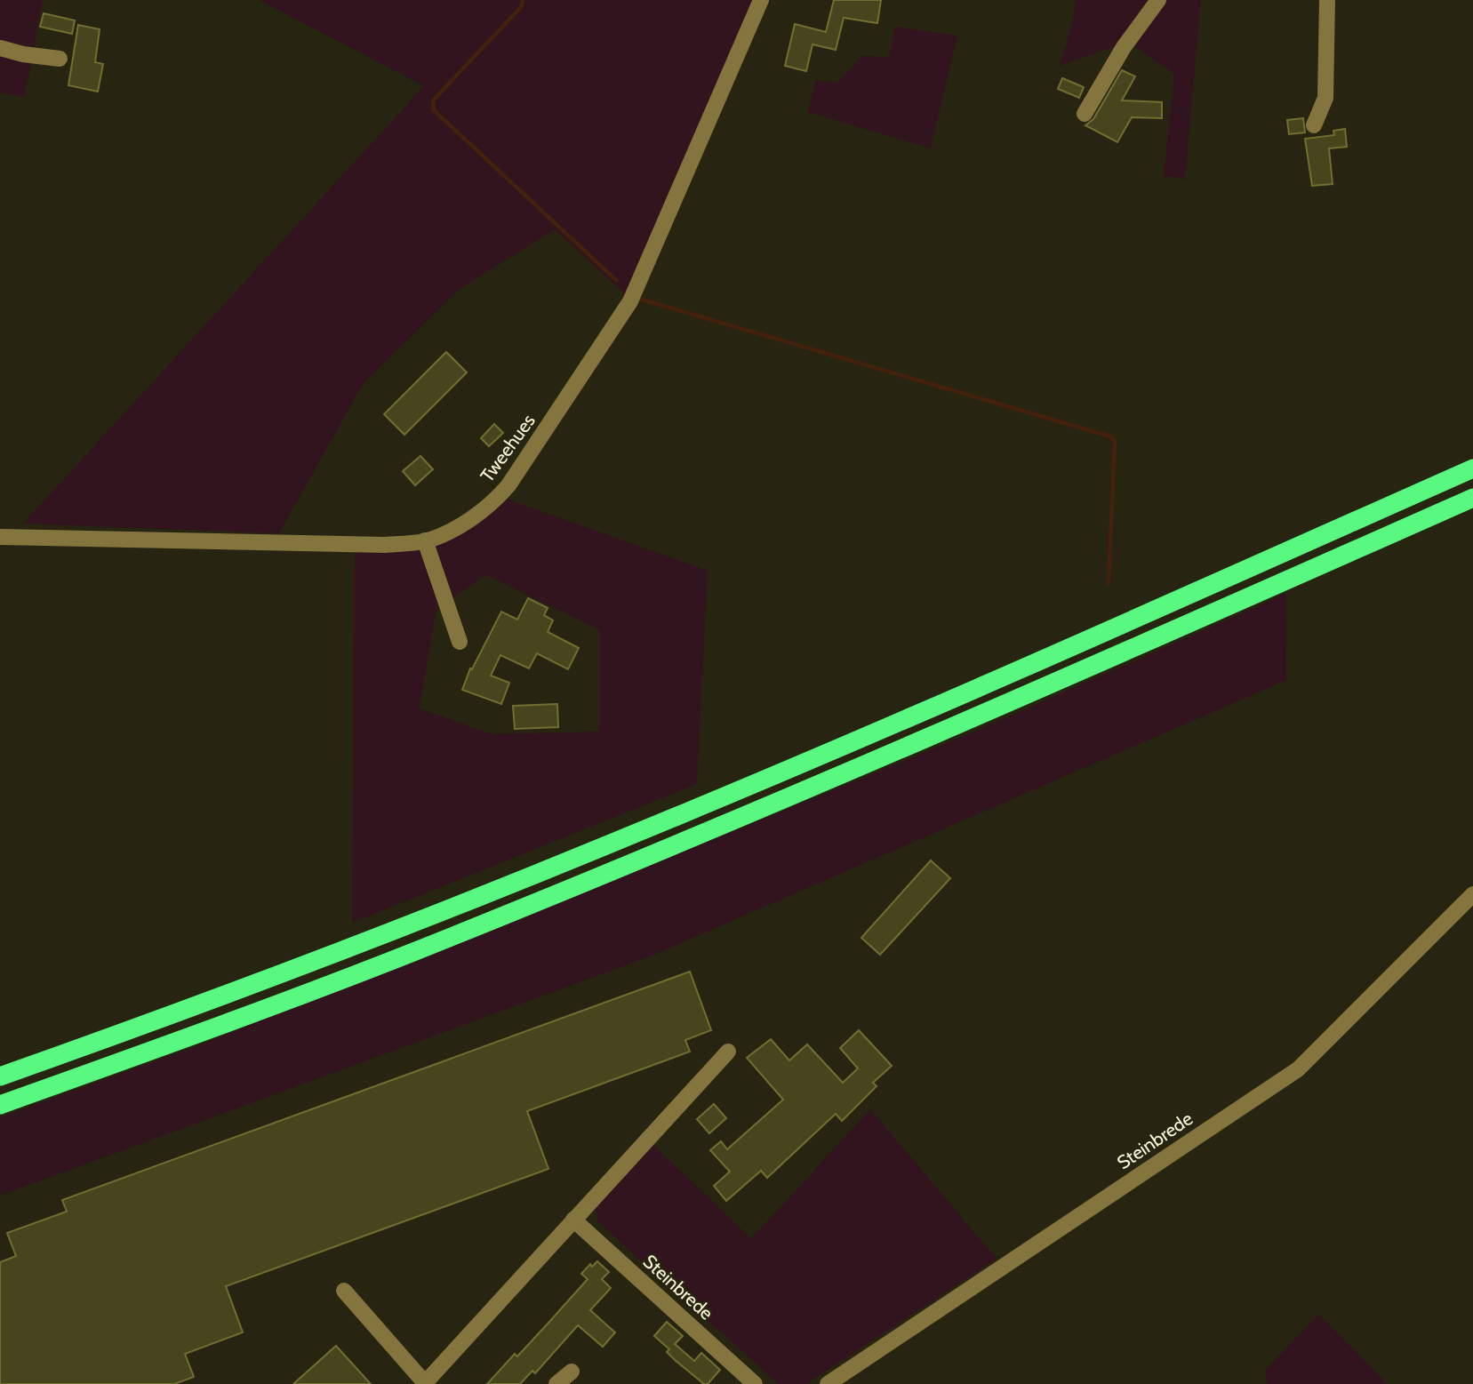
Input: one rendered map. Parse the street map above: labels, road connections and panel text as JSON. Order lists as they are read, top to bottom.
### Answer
{
  "streets": {
    "street": ["Tweehues", "Steinbrede"]
  }
}
